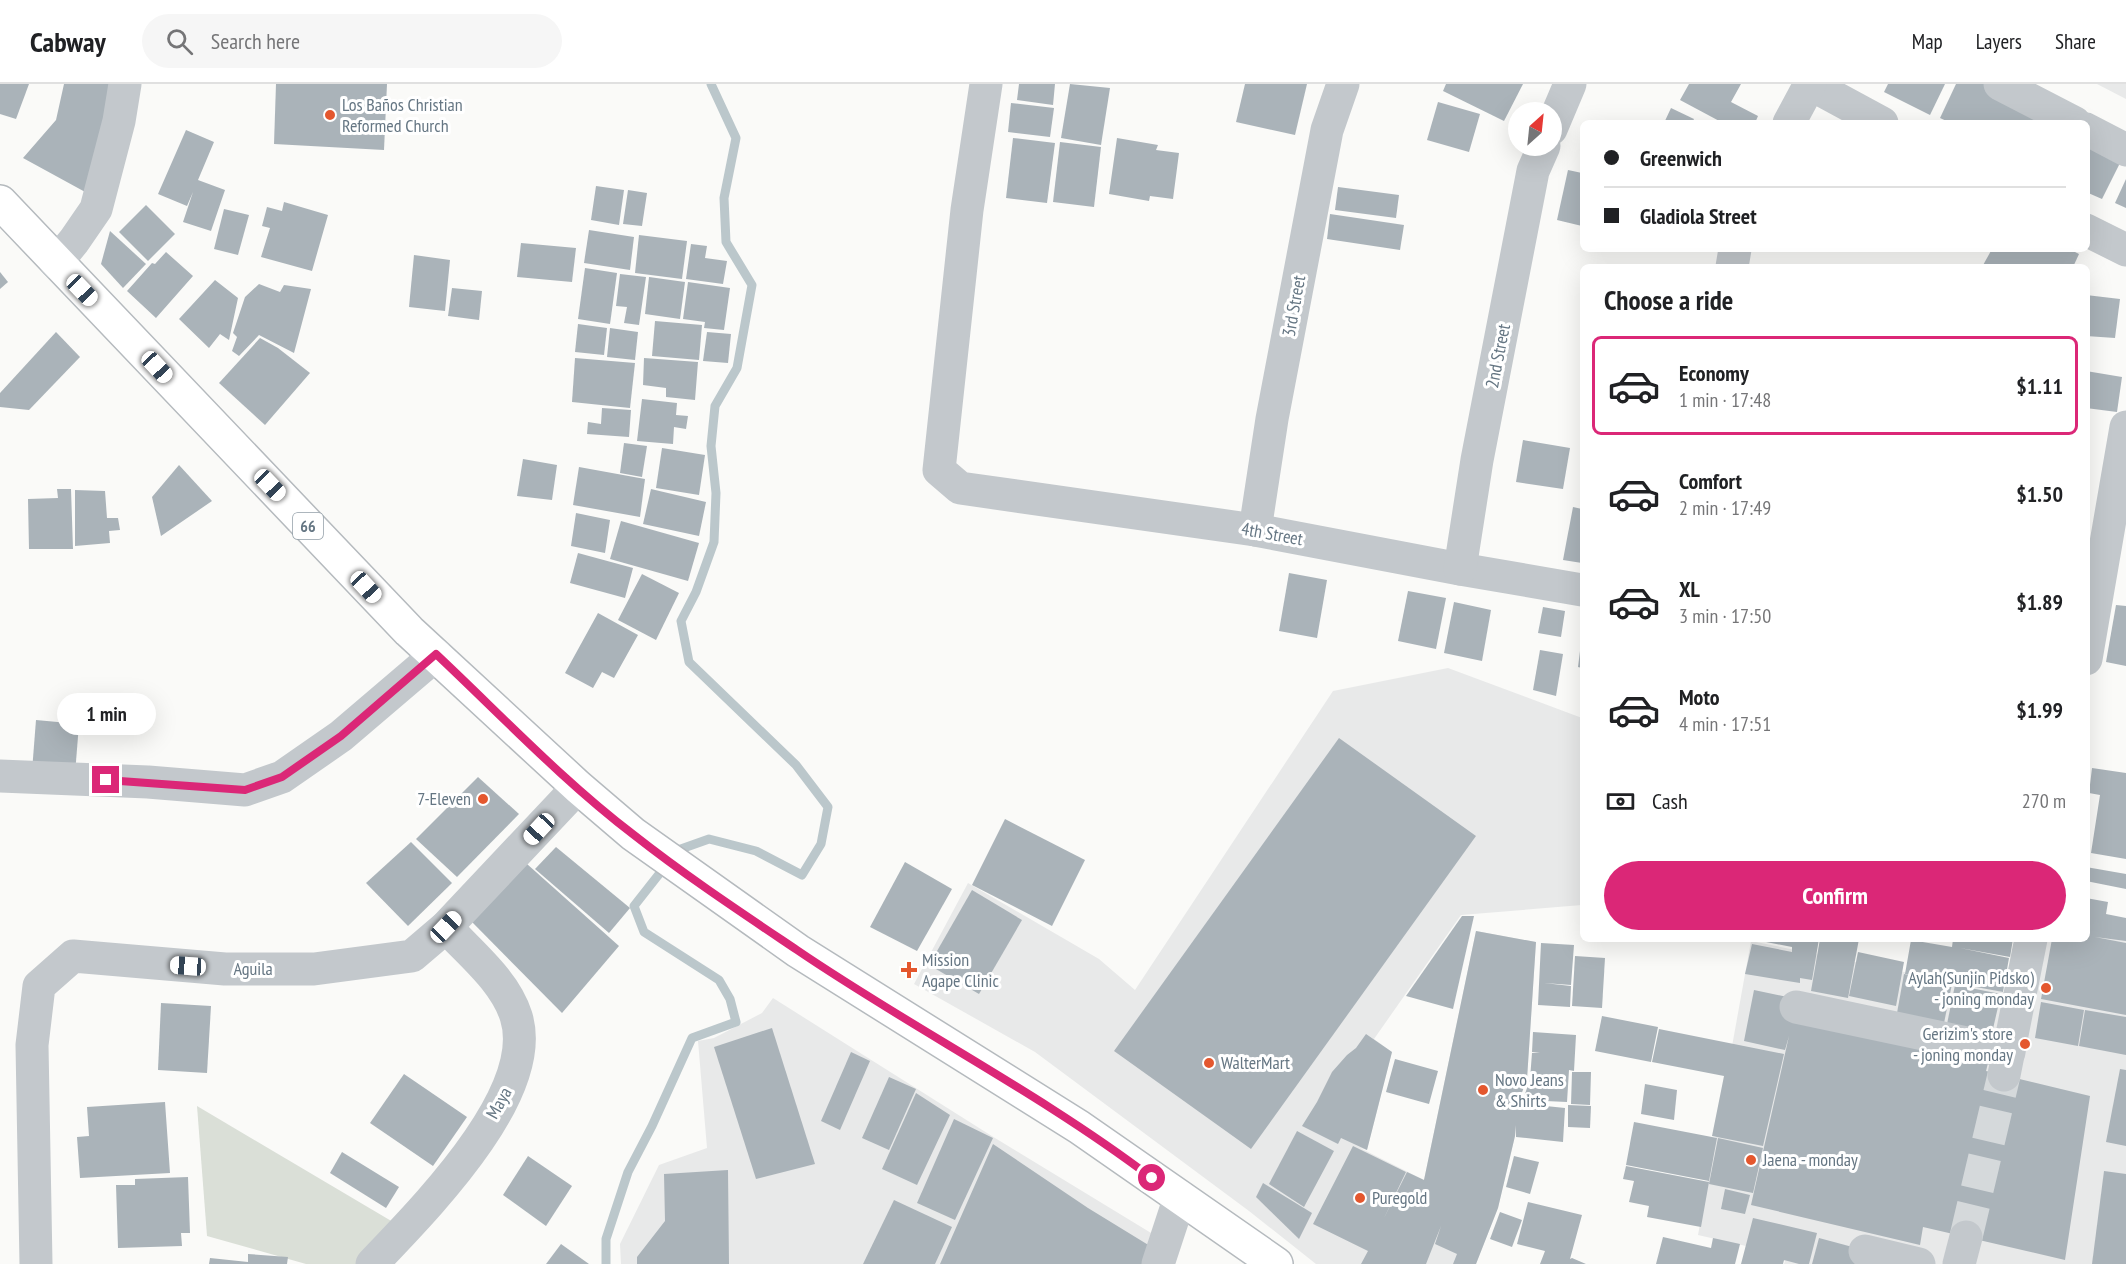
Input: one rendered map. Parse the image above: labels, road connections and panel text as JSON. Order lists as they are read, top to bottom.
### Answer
{
  "streets": {
    "main road": ["66"],
    "street": [
      "3rd Street",
      "2nd Street",
      "4th Street",
      "Aguila",
      "Maya"
    ]
  },
  "crossings": [
    ["3rd Street", "4th Street"],
    ["2nd Street", "4th Street"],
    ["66", "Aguila"],
    ["Aguila", "Maya"]
  ],
  "places": {
    "other": [
      "Los Baños Christian Reformed Church",
      "7-Eleven",
      "Aylah(Sunjin Pidsko) - joning monday",
      "Gerizim's store - joning monday",
      "WalterMart",
      "Novo Jeans & Shirts",
      "Jaena - monday",
      "Puregold"
    ],
    "health": ["Mission Agape Clinic"]
  },
  "north": "top right",
  "page": {
    "header": "Cabway",
    "search": "Search here",
    "nav": ["Map", "Layers", "Share"],
    "banner": ["Greenwich", "Gladiola Street"],
    "heading": "Choose a ride",
    "list": [
      {
        "name": "Economy",
        "note": "1 min · 17:48",
        "value": "$1.11"
      },
      {
        "name": "Comfort",
        "note": "2 min · 17:49",
        "value": "$1.50"
      },
      {
        "name": "XL",
        "note": "3 min · 17:50",
        "value": "$1.89"
      },
      {
        "name": "Moto",
        "note": "4 min · 17:51",
        "value": "$1.99"
      }
    ],
    "bubble": "1 min",
    "pay": ["Cash", "270 m"],
    "buttons": "Confirm"
  }
}
